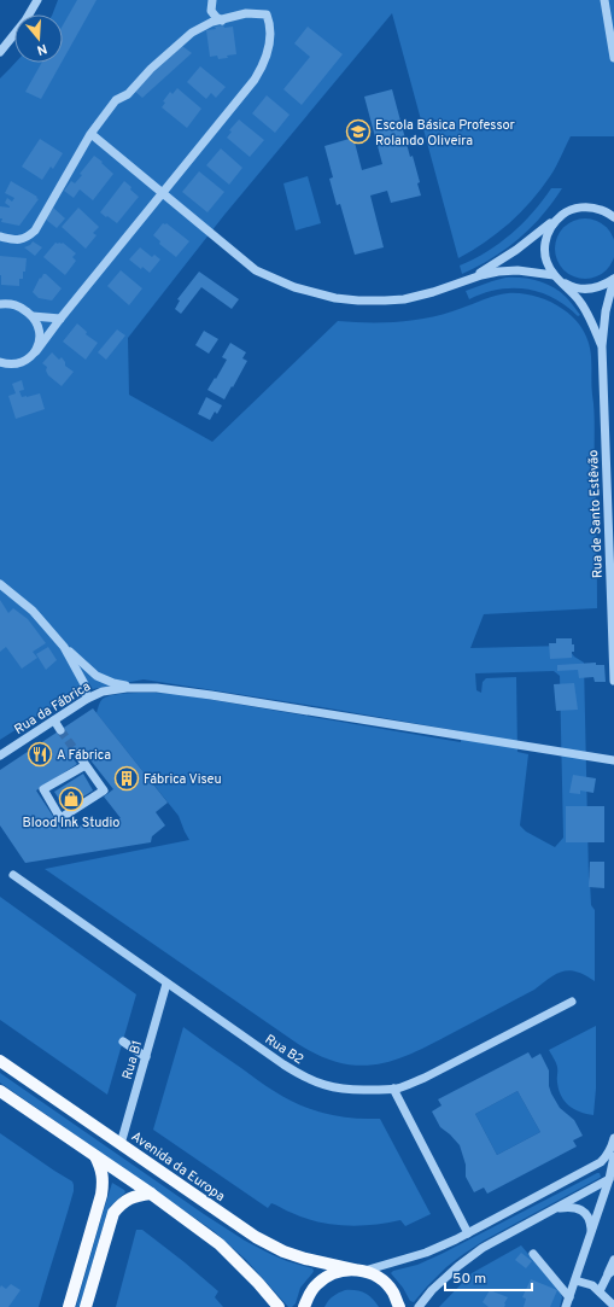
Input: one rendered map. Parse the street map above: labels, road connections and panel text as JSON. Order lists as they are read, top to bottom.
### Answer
{
  "streets": {
    "main road": ["Avenida da Europa"],
    "street": [
      "Rua de Santo Estêvão",
      "Rua da Fábrica",
      "Rua B2",
      "Rua B1"
    ]
  },
  "crossings": [
    ["Rua B2", "Rua B1"],
    ["Rua B1", "Avenida da Europa"]
  ],
  "places": {
    "school or university": ["Escola Básica Professor Rolando Oliveira"],
    "restaurant": ["A Fábrica"],
    "building": ["Fábrica Viseu"],
    "shop": ["Blood Ink Studio"]
  },
  "scale_bar": "50 m",
  "north": "bottom"
}
